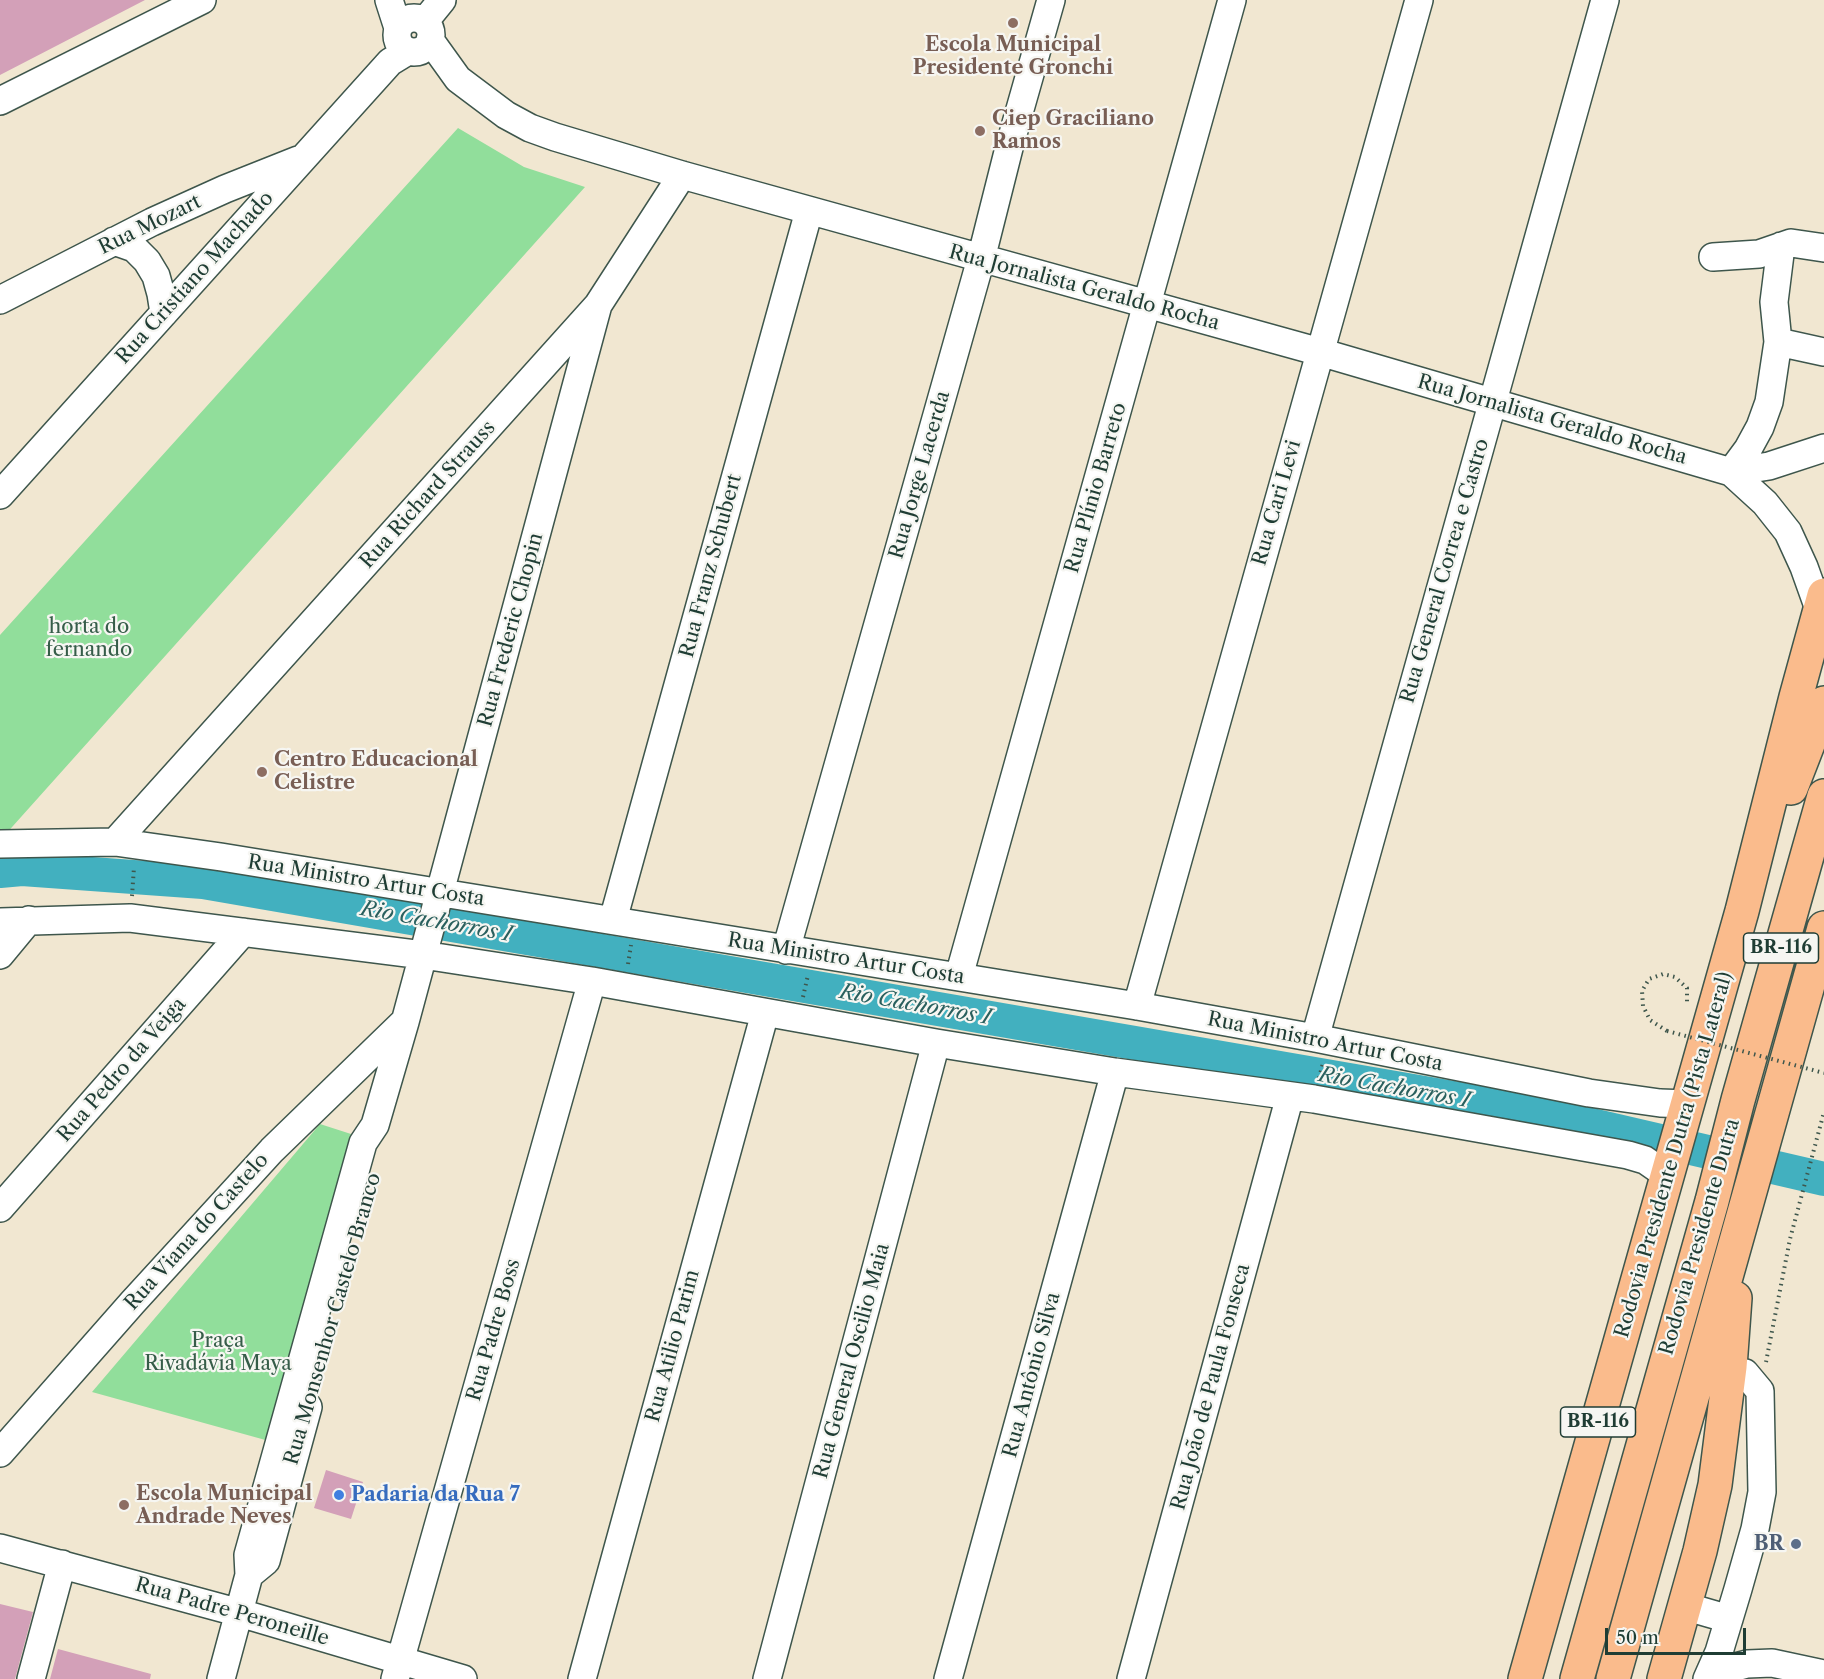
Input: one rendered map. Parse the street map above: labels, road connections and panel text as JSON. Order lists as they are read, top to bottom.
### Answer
{
  "streets": {
    "highway": ["BR-116", "Rodovia Presidente Dutra (Pista Lateral)", "Rodovia Presidente Dutra"],
    "street": [
      "Rua Mozart",
      "Rua Cristiano Machado",
      "Rua Jornalista Geraldo Rocha",
      "Rua Jorge Lacerda",
      "Rua Plínio Barreto",
      "Rua Richard Strauss",
      "Rua Cari Levi",
      "Rua Franz Schubert",
      "Rua General Correa e Castro",
      "Rua Frederic Chopin",
      "Rua Ministro Artur Costa",
      "Rua Pedro da Veiga",
      "Rua Viana do Castelo",
      "Rua Monsenhor Castelo Branco",
      "Rua Padre Boss",
      "Rua Atilio Parim",
      "Rua General Oscilio Maia",
      "Rua Antônio Silva",
      "Rua João de Paula Fonseca",
      "Rua Padre Peroneille"
    ]
  },
  "crossings": [
    ["Rua Mozart", "Rua Cristiano Machado"],
    ["Rua Cristiano Machado", "Rua Jornalista Geraldo Rocha"],
    ["Rua Jornalista Geraldo Rocha", "Rua Jorge Lacerda"],
    ["Rua Jornalista Geraldo Rocha", "Rua Plínio Barreto"],
    ["Rua Jornalista Geraldo Rocha", "Rua Richard Strauss"],
    ["Rua Jornalista Geraldo Rocha", "Rua Cari Levi"],
    ["Rua Jornalista Geraldo Rocha", "Rua Franz Schubert"],
    ["Rua Jornalista Geraldo Rocha", "Rua General Correa e Castro"],
    ["Rua Jornalista Geraldo Rocha", "Rodovia Presidente Dutra (Pista Lateral)"],
    ["Rua Jorge Lacerda", "Rua Ministro Artur Costa"],
    ["Rua Plínio Barreto", "Rua Ministro Artur Costa"],
    ["Rua Richard Strauss", "Rua Frederic Chopin"],
    ["Rua Richard Strauss", "Rua Ministro Artur Costa"],
    ["Rua Cari Levi", "Rua Ministro Artur Costa"],
    ["Rua Franz Schubert", "Rua Ministro Artur Costa"],
    ["Rua General Correa e Castro", "Rua Ministro Artur Costa"],
    ["Rua Frederic Chopin", "Rua Ministro Artur Costa"],
    ["Rua Frederic Chopin", "Rua Monsenhor Castelo Branco"],
    ["Rua Ministro Artur Costa", "Rodovia Presidente Dutra (Pista Lateral)"],
    ["BR-116", "Rodovia Presidente Dutra"],
    ["Rua Viana do Castelo", "Rua Monsenhor Castelo Branco"],
    ["Rua Monsenhor Castelo Branco", "Rua Padre Peroneille"],
    ["Rua Padre Boss", "Rua Padre Peroneille"]
  ],
  "water": ["Rio Cachorros I"],
  "parks": ["horta do fernando", "Praça Rivadávia Maya"],
  "places": [
    "Escola Municipal Presidente Gronchi",
    "Ciep Graciliano Ramos",
    "Centro Educacional Celistre",
    "Padaria da Rua 7",
    "Escola Municipal Andrade Neves",
    "BR"
  ],
  "scale_bar": "50 m"
}
